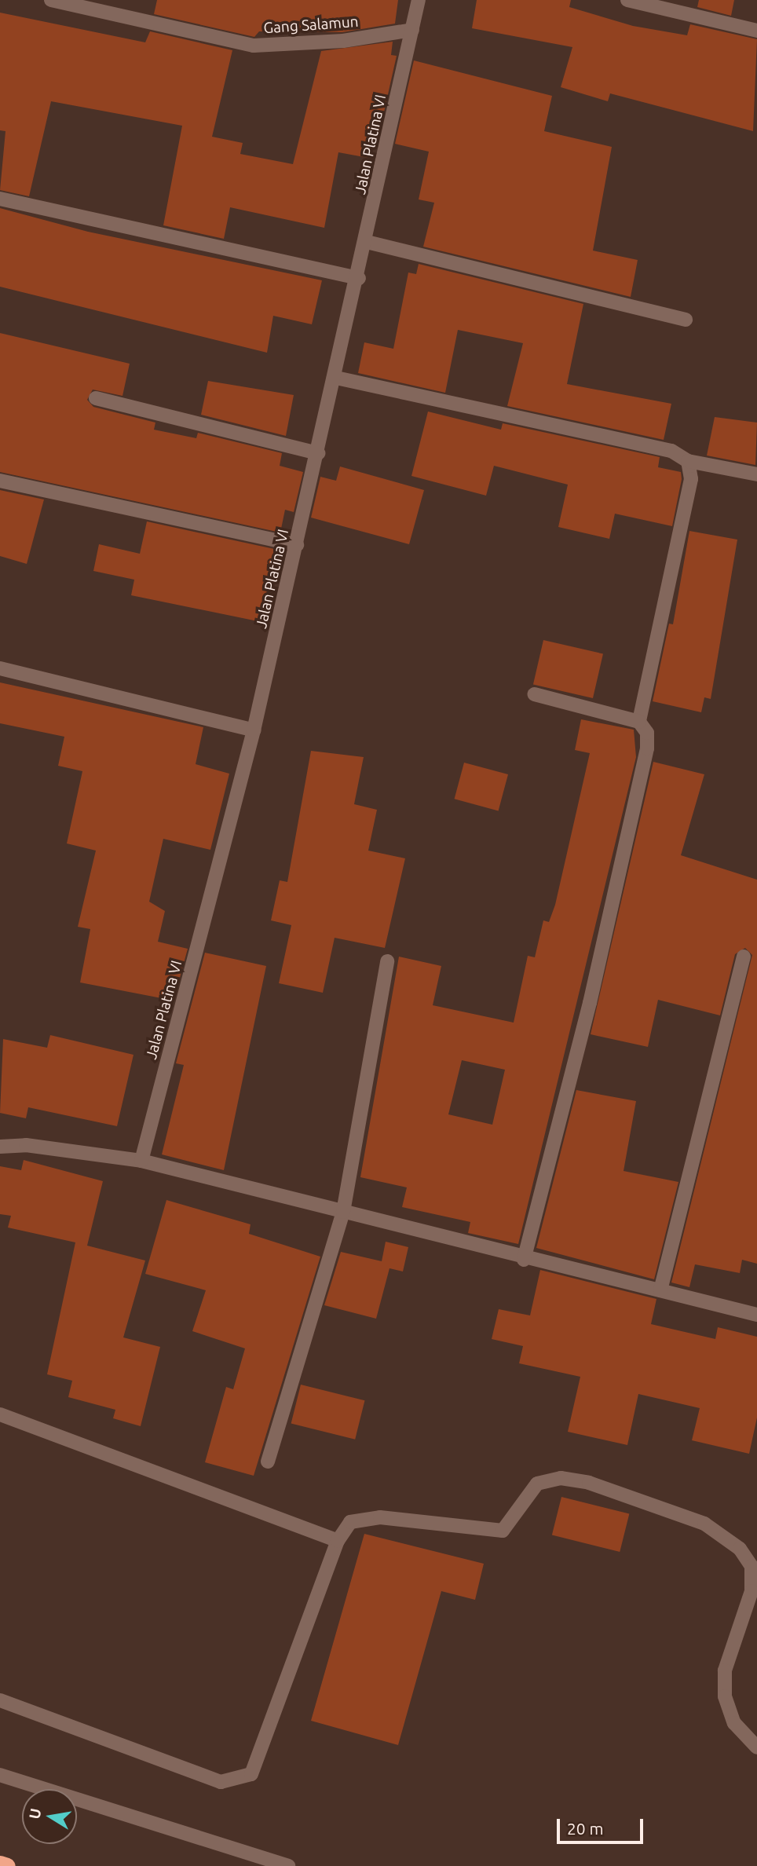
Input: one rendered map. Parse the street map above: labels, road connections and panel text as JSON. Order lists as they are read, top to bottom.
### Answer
{
  "streets": {
    "street": ["Gang Salamun", "Jalan Platina VI"]
  },
  "crossings": [
    ["Gang Salamun", "Jalan Platina VI"]
  ],
  "scale_bar": "20 m",
  "north": "left"
}
